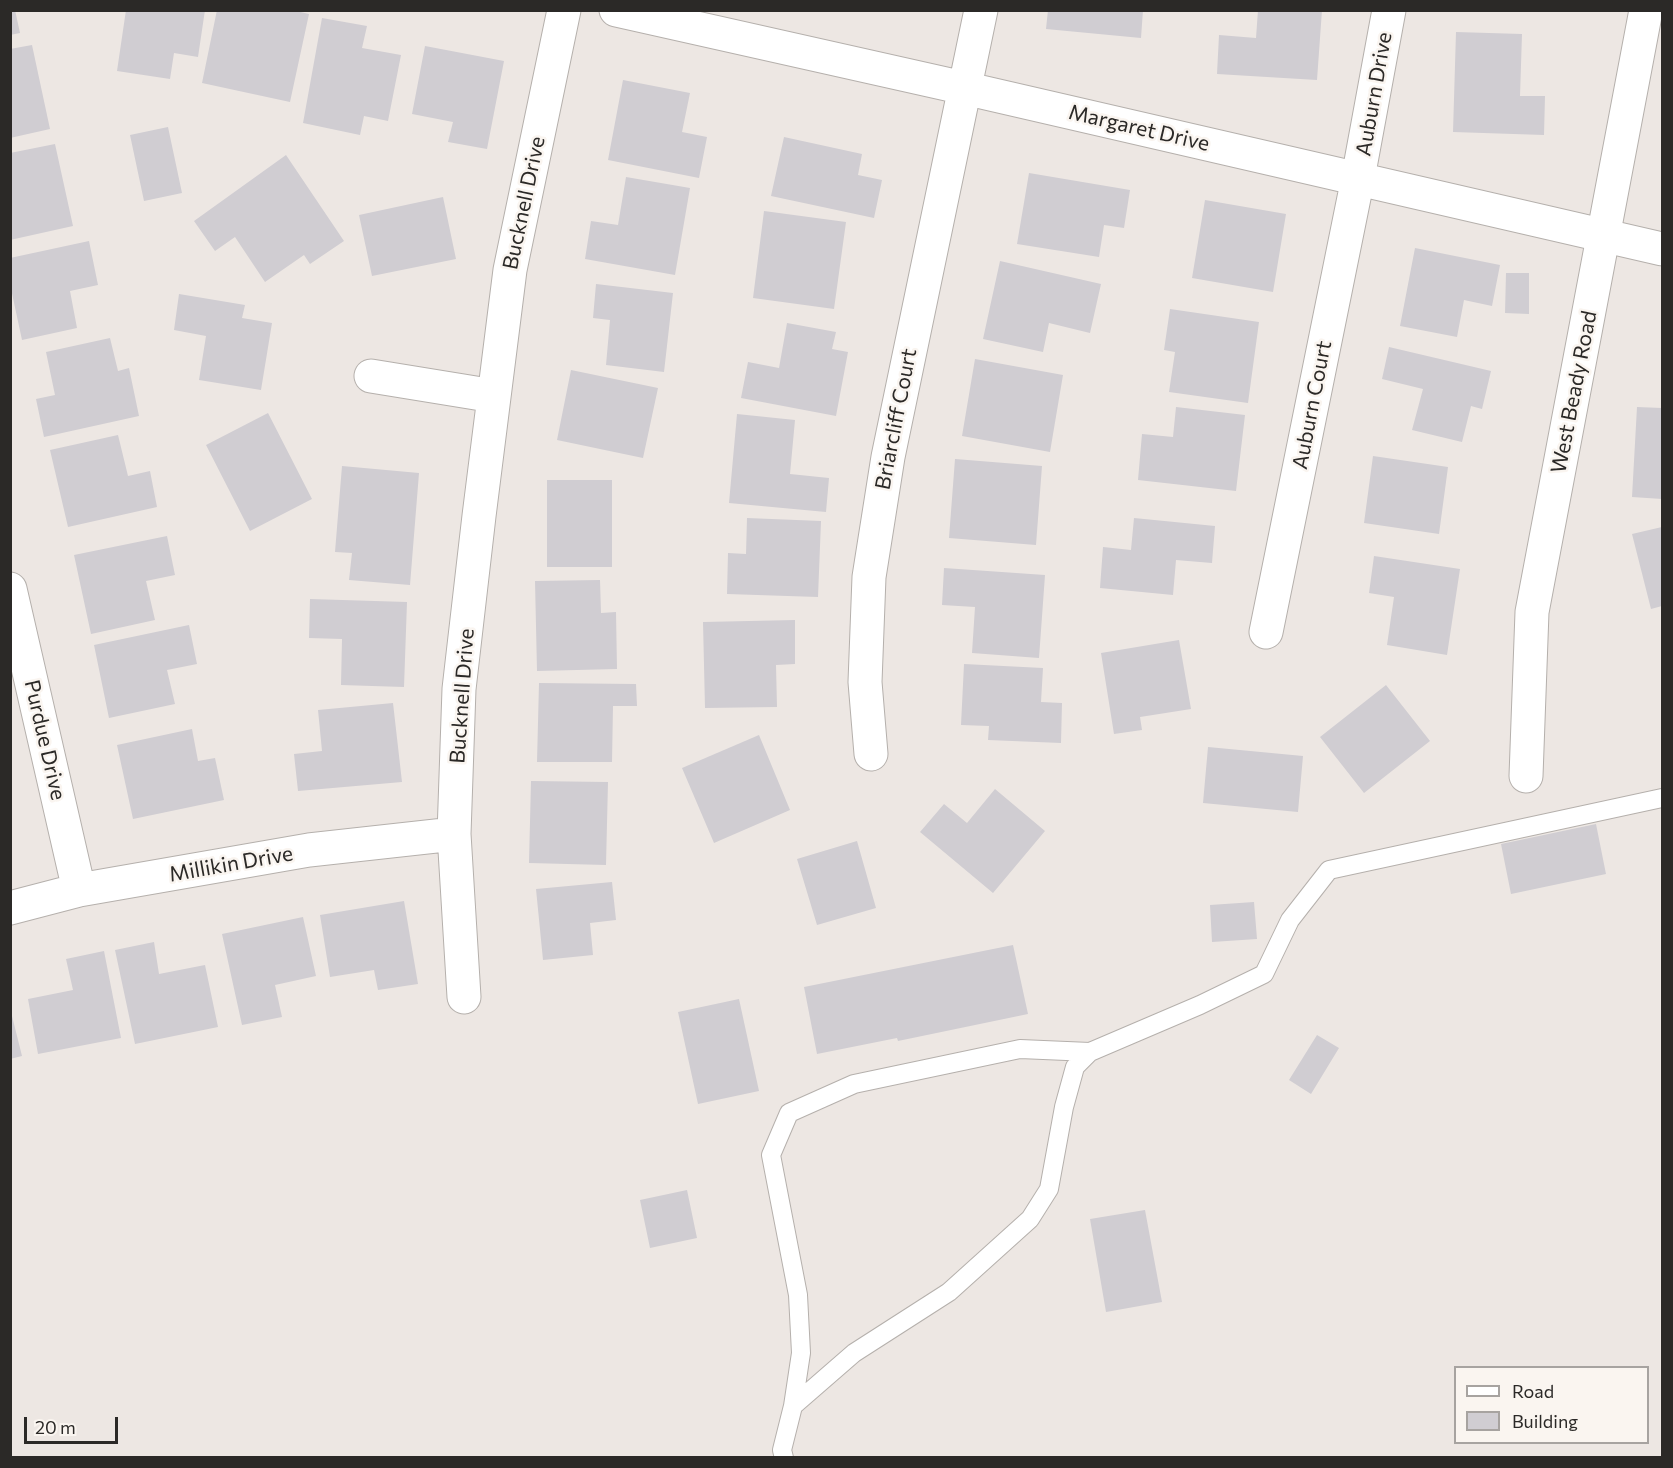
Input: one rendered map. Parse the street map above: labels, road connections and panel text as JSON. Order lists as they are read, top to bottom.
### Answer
{
  "streets": {
    "street": [
      "Auburn Drive",
      "Margaret Drive",
      "Bucknell Drive",
      "West Beady Road",
      "Auburn Court",
      "Briarcliff Court",
      "Purdue Drive",
      "Millikin Drive"
    ]
  },
  "crossings": [
    ["Auburn Drive", "Margaret Drive"],
    ["Auburn Drive", "Auburn Court"],
    ["Margaret Drive", "West Beady Road"],
    ["Margaret Drive", "Auburn Court"],
    ["Margaret Drive", "Briarcliff Court"],
    ["Bucknell Drive", "Millikin Drive"],
    ["Purdue Drive", "Millikin Drive"]
  ],
  "legend": ["Road", "Building"],
  "scale_bar": "20 m"
}
